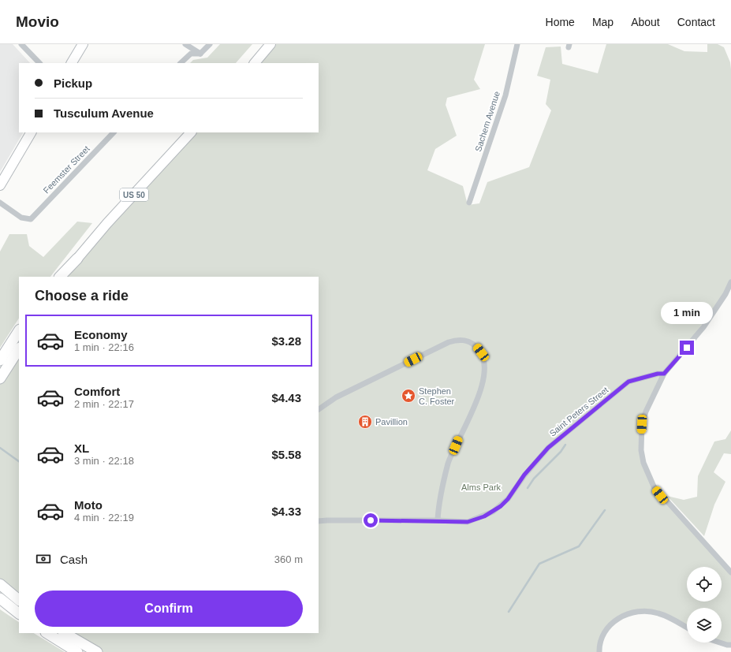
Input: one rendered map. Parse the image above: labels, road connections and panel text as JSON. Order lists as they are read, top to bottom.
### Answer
{
  "streets": {
    "highway": ["US 50"],
    "street": ["Sachem Avenue", "Feemster Street", "Saint Peters Street"]
  },
  "parks": ["Alms Park"],
  "places": {
    "place": ["Stephen C. Foster"],
    "building": ["Pavillion"]
  },
  "page": {
    "header": "Movio",
    "nav": [
      "Home",
      "Map",
      "About",
      "Contact"
    ],
    "banner": ["Pickup", "Tusculum Avenue"],
    "heading": "Choose a ride",
    "bubble": "1 min",
    "list": [
      {
        "name": "Economy",
        "note": "1 min · 22:16",
        "value": "$3.28"
      },
      {
        "name": "Comfort",
        "note": "2 min · 22:17",
        "value": "$4.43"
      },
      {
        "name": "XL",
        "note": "3 min · 22:18",
        "value": "$5.58"
      },
      {
        "name": "Moto",
        "note": "4 min · 22:19",
        "value": "$4.33"
      }
    ],
    "pay": ["Cash", "360 m"],
    "buttons": "Confirm"
  }
}
